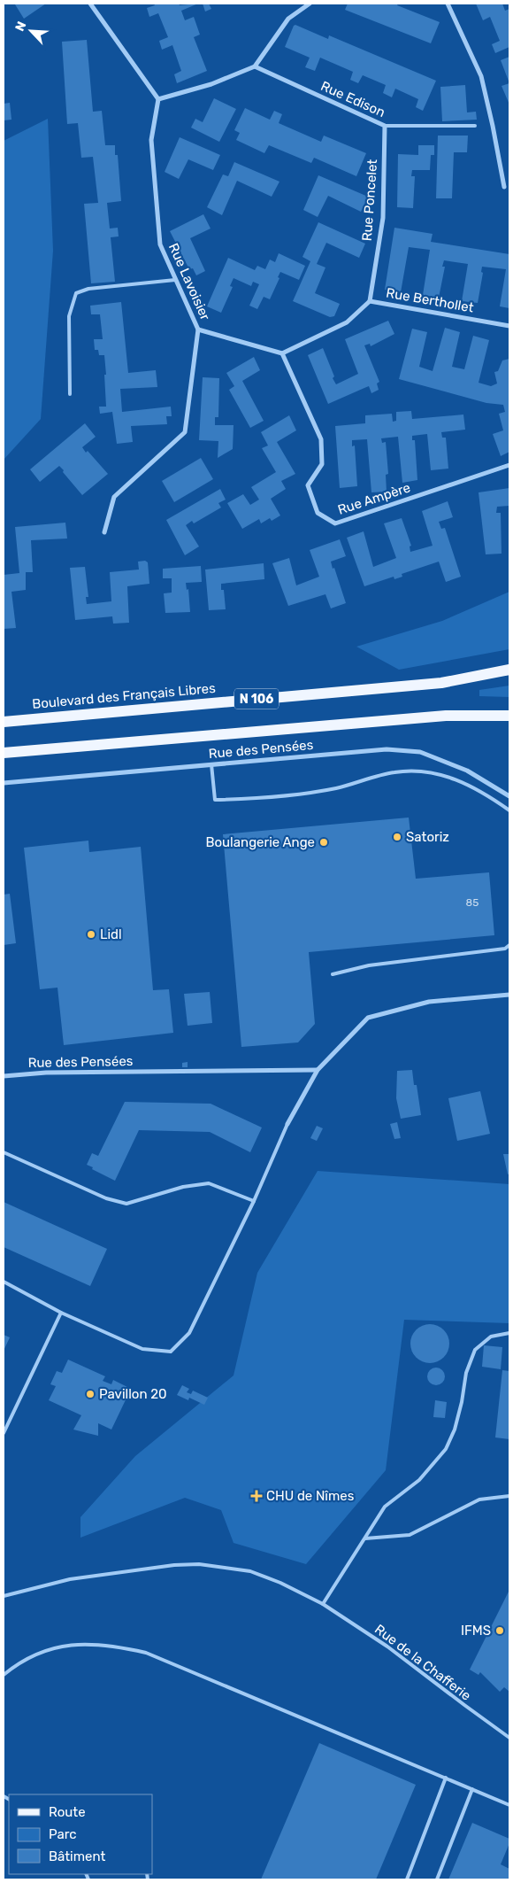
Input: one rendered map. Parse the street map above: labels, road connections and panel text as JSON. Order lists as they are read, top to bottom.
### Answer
{
  "streets": {
    "main road": ["Boulevard des Français Libres", "N 106"],
    "street": [
      "Rue Edison",
      "Rue Poncelet",
      "Rue Lavoisier",
      "Rue Berthollet",
      "Rue Ampère",
      "Rue des Pensées"
    ],
    "lane": ["Rue de la Chafferie"]
  },
  "crossings": [
    ["Rue Edison", "Rue Poncelet"],
    ["Rue Poncelet", "Rue Berthollet"],
    ["Rue Berthollet", "Rue Ampère"]
  ],
  "places": {
    "other": [
      "Satoriz",
      "Boulangerie Ange",
      "Lidl",
      "Pavillon 20",
      "IFMS"
    ],
    "health": ["CHU de Nîmes"]
  },
  "house_numbers": ["85"],
  "legend": ["Route", "Parc", "Bâtiment"],
  "north": "top left"
}
